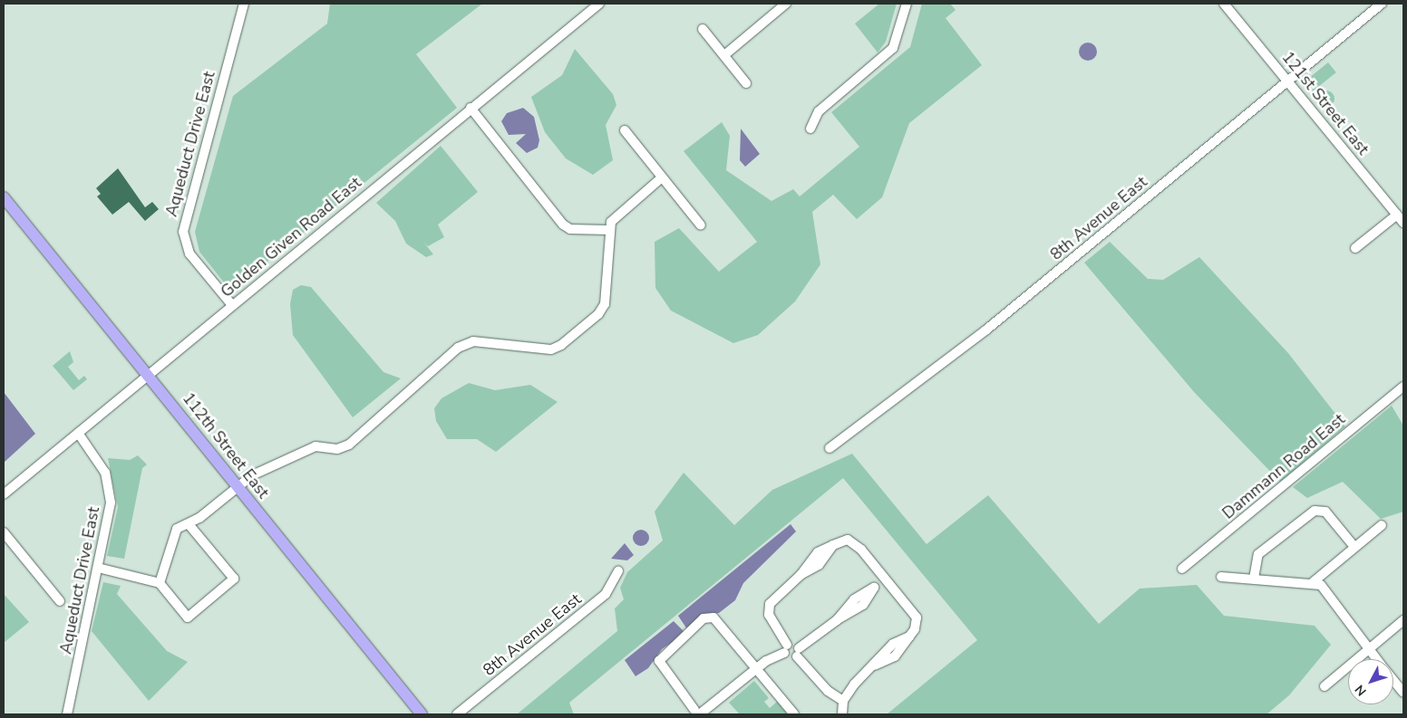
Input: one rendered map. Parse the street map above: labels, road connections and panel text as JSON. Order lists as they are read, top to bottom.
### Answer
{
  "streets": {
    "main road": ["112th Street East"],
    "street": [
      "121st Street East",
      "Aqueduct Drive East",
      "8th Avenue East",
      "Golden Given Road East",
      "Dammann Road East"
    ]
  },
  "crossings": [
    ["121st Street East", "8th Avenue East"],
    ["Aqueduct Drive East", "Golden Given Road East"],
    ["Golden Given Road East", "112th Street East"]
  ],
  "north": "bottom left"
}
